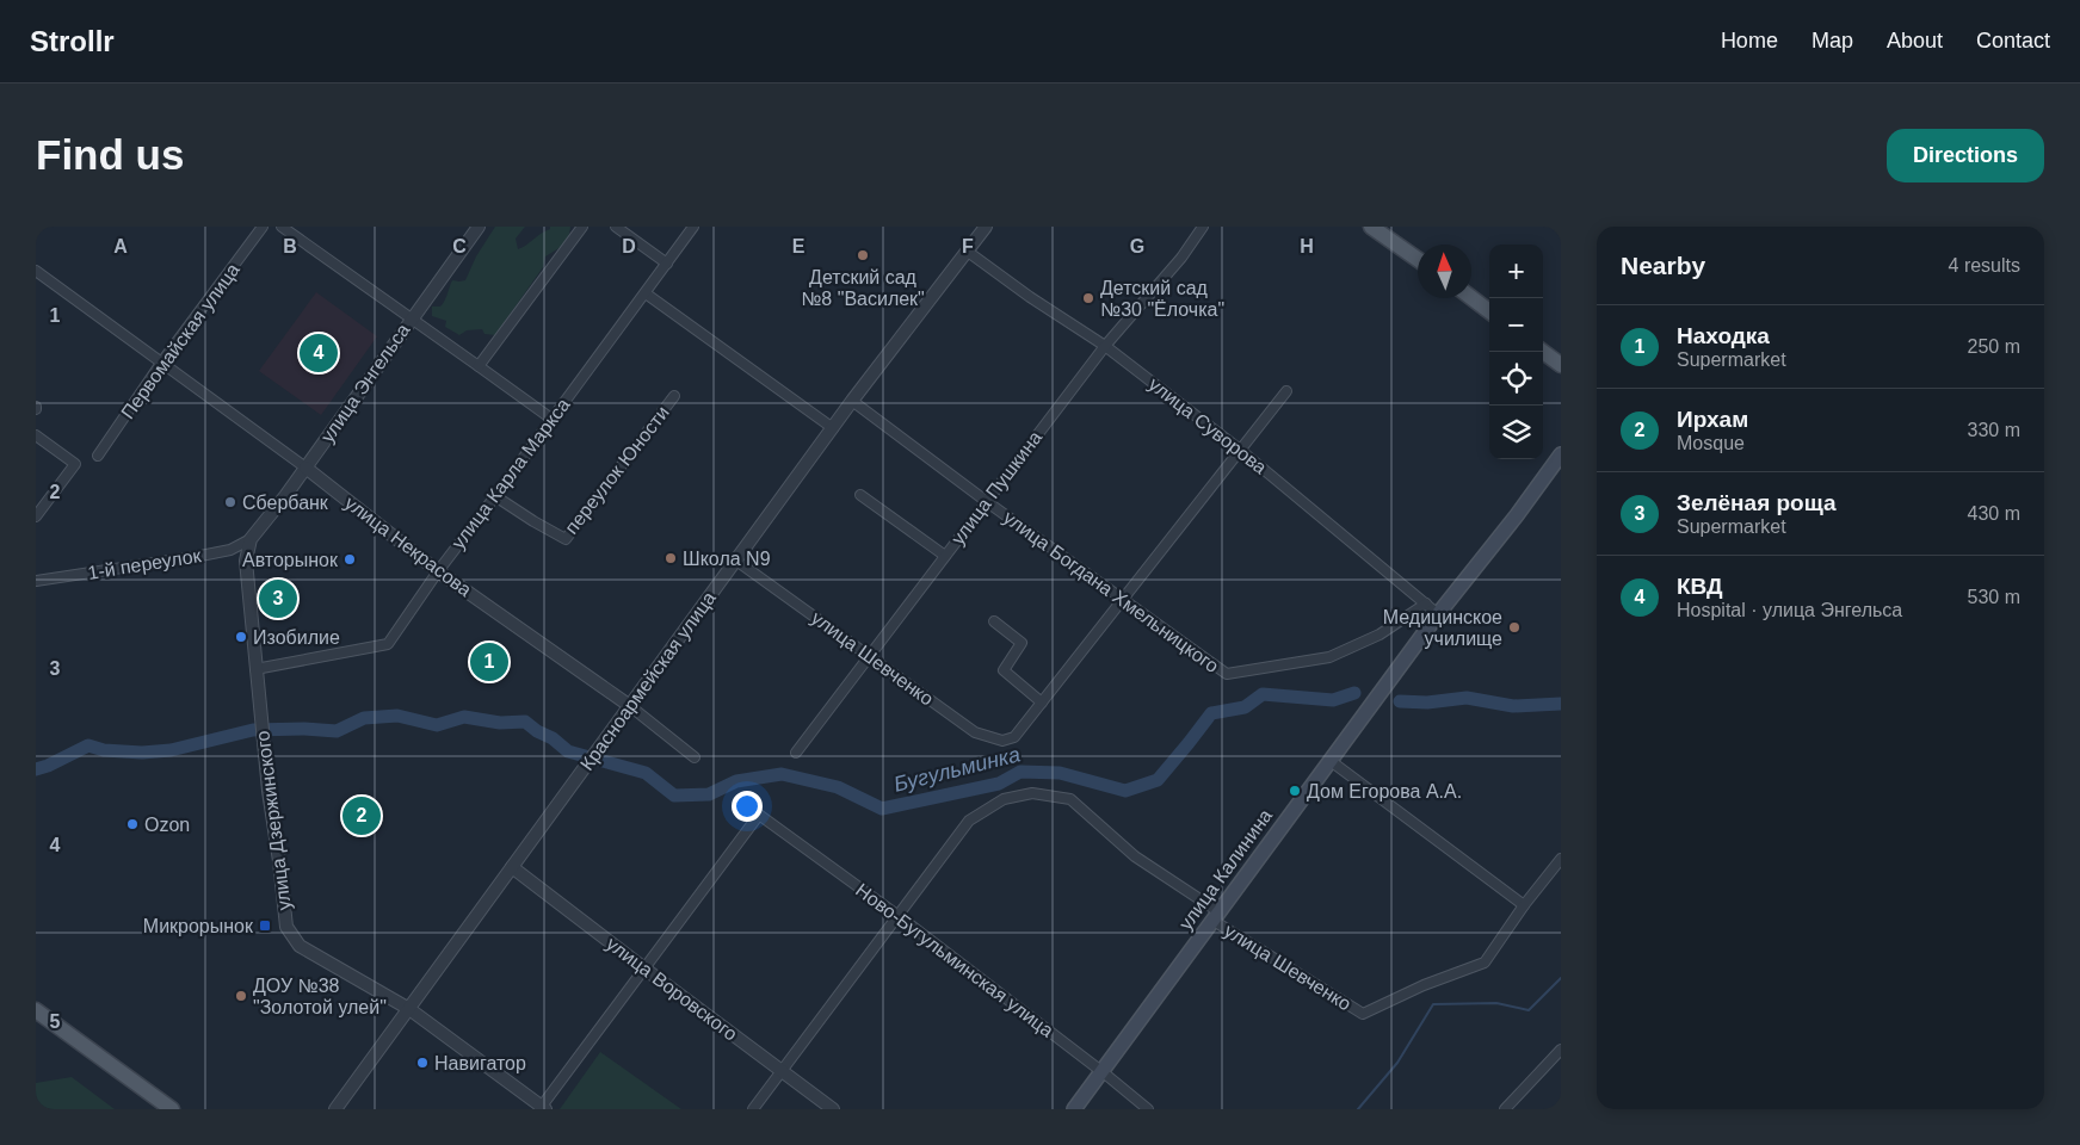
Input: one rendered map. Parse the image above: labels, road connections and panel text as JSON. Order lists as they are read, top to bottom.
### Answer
{
  "streets": {
    "main road": ["улица Калинина"],
    "street": [
      "Первомайская улица",
      "улица Энгельса",
      "улица Суворова",
      "переулок Юности",
      "улица Карла Маркса",
      "улица Пушкина",
      "улица Некрасова",
      "1-й переулок",
      "улица Богдана Хмельницкого",
      "улица Шевченко",
      "Красноармейская улица",
      "улица Дзержинского",
      "Ново-Бугульминская улица",
      "улица Воровского"
    ]
  },
  "crossings": [
    ["Первомайская улица", "улица Некрасова"],
    ["улица Энгельса", "улица Некрасова"],
    ["улица Энгельса", "1-й переулок"],
    ["улица Энгельса", "улица Дзержинского"],
    ["улица Суворова", "улица Пушкина"],
    ["улица Суворова", "улица Богдана Хмельницкого"],
    ["улица Суворова", "Красноармейская улица"],
    ["улица Суворова", "улица Калинина"],
    ["переулок Юности", "улица Карла Маркса"],
    ["улица Карла Маркса", "улица Некрасова"],
    ["улица Карла Маркса", "улица Дзержинского"],
    ["улица Пушкина", "улица Богдана Хмельницкого"],
    ["улица Пушкина", "улица Шевченко"],
    ["улица Некрасова", "Красноармейская улица"],
    ["1-й переулок", "улица Дзержинского"],
    ["улица Богдана Хмельницкого", "Красноармейская улица"],
    ["улица Шевченко", "Красноармейская улица"],
    ["улица Шевченко", "улица Калинина"],
    ["улица Шевченко", "Ново-Бугульминская улица"],
    ["Красноармейская улица", "улица Дзержинского"],
    ["Красноармейская улица", "улица Воровского"],
    ["улица Калинина", "Ново-Бугульминская улица"],
    ["Ново-Бугульминская улица", "улица Воровского"]
  ],
  "water": ["Бугульминка"],
  "places": {
    "other": [
      "Детский сад №8 \"Василек\"",
      "Детский сад №30 \"Ёлочка\"",
      "Сбербанк",
      "Школа N9",
      "Авторынок",
      "Медицинское училище",
      "Изобилие",
      "Дом Егорова А.А.",
      "Ozon",
      "ДОУ №38 \"Золотой улей\"",
      "Навигатор"
    ],
    "transit": ["Микрорынок"]
  },
  "north": "top",
  "page": {
    "header": "Strollr",
    "nav": [
      "Home",
      "Map",
      "About",
      "Contact"
    ],
    "buttons": "Directions",
    "title": "Find us",
    "heading": ["Nearby", "4 results"],
    "map_buttons": ["+", "−"],
    "list": [
      {
        "mark": "1",
        "name": "Находка",
        "note": "Supermarket",
        "value": "250 m"
      },
      {
        "mark": "2",
        "name": "Ирхам",
        "note": "Mosque",
        "value": "330 m"
      },
      {
        "mark": "3",
        "name": "Зелёная роща",
        "note": "Supermarket",
        "value": "430 m"
      },
      {
        "mark": "4",
        "name": "КВД",
        "note": "Hospital · улица Энгельса",
        "value": "530 m"
      }
    ],
    "pins": [
      "4",
      "3",
      "1",
      "2"
    ]
  },
  "grid": {
    "columns": [
      "A",
      "B",
      "C",
      "D",
      "E",
      "F",
      "G",
      "H"
    ],
    "rows": [
      "1",
      "2",
      "3",
      "4",
      "5"
    ]
  }
}
